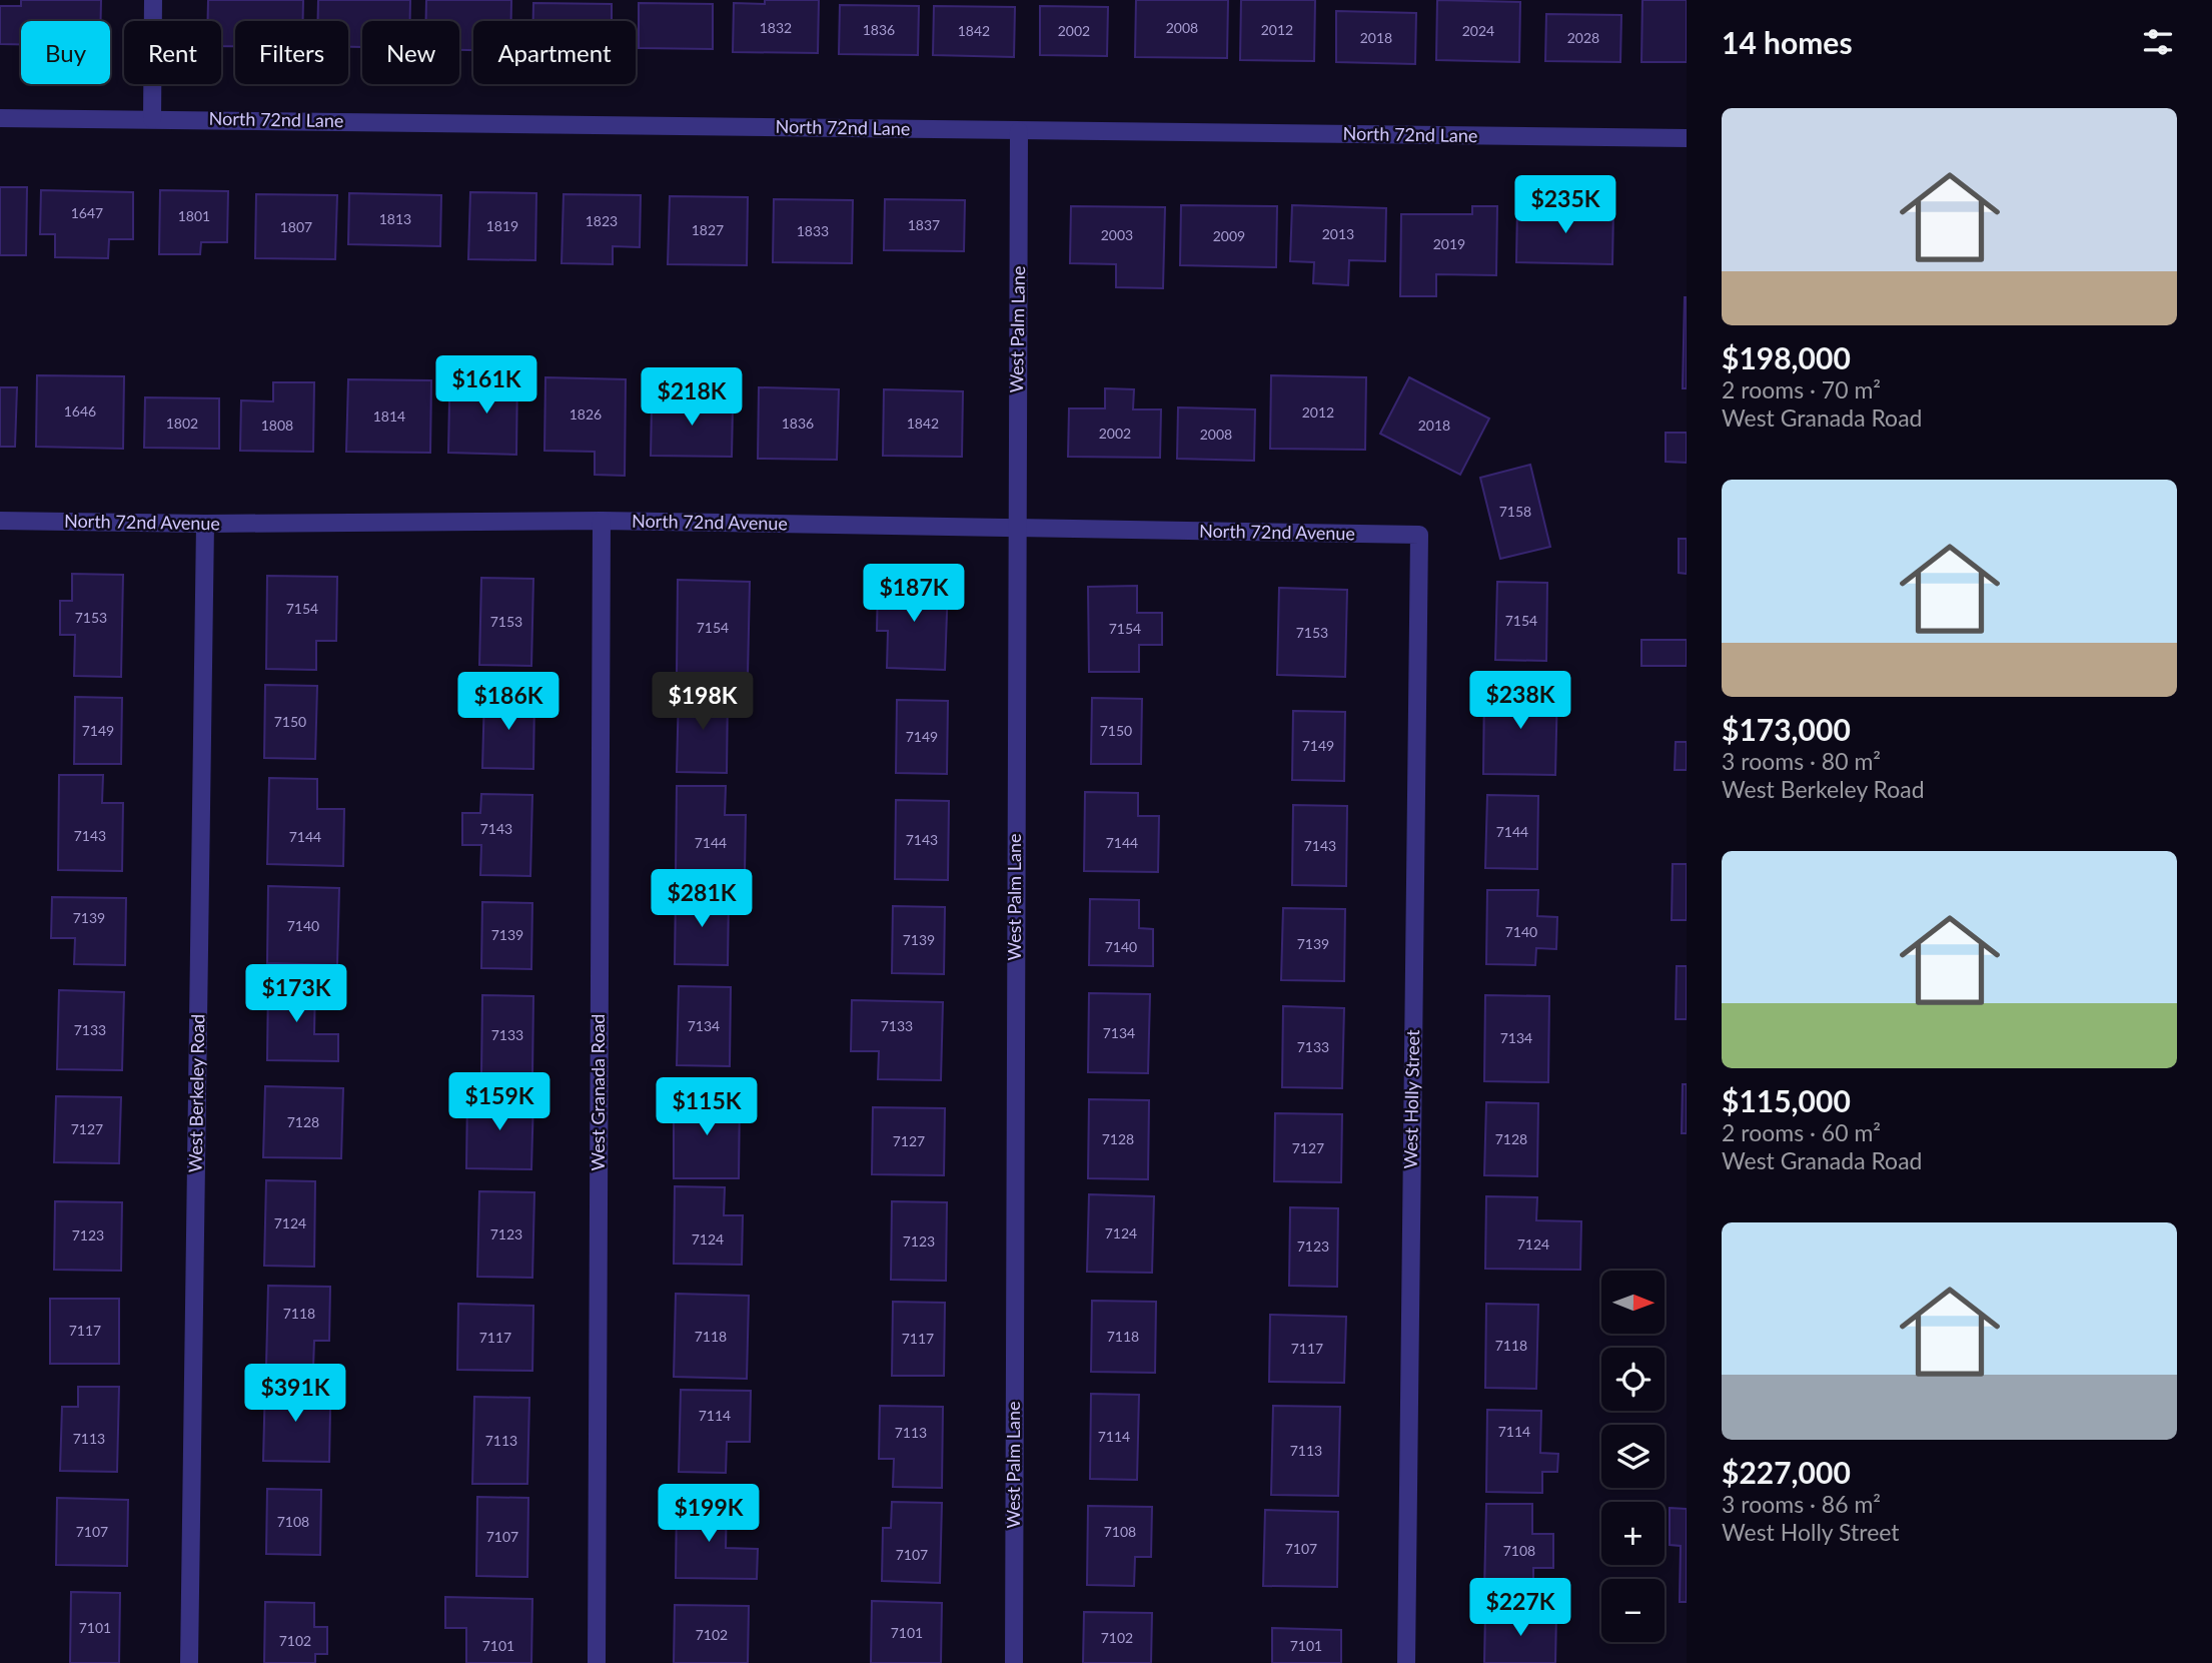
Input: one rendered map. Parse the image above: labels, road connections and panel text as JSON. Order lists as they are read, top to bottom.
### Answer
{
  "streets": {
    "street": [
      "North 72nd Lane",
      "West Palm Lane",
      "North 72nd Avenue",
      "West Granada Road",
      "West Berkeley Road",
      "West Holly Street"
    ]
  },
  "crossings": [
    ["North 72nd Lane", "West Palm Lane"],
    ["West Palm Lane", "North 72nd Avenue"],
    ["North 72nd Avenue", "West Granada Road"],
    ["North 72nd Avenue", "West Berkeley Road"],
    ["North 72nd Avenue", "West Holly Street"]
  ],
  "house_numbers": [
    "1832",
    "2008",
    "1836",
    "2012",
    "1842",
    "2002",
    "2024",
    "2018",
    "2028",
    "1647",
    "1801",
    "1813",
    "1823",
    "1837",
    "1819",
    "1807",
    "1827",
    "1833",
    "2013",
    "2003",
    "2009",
    "2019",
    "1646",
    "2012",
    "1826",
    "1814",
    "1802",
    "1836",
    "1842",
    "1808",
    "2018",
    "2002",
    "2008",
    "7158",
    "7154",
    "7153",
    "7154",
    "7153",
    "7154",
    "7154",
    "7153",
    "7150",
    "7149",
    "7150",
    "7149",
    "7149",
    "7143",
    "7144",
    "7143",
    "7144",
    "7143",
    "7144",
    "7144",
    "7143",
    "7139",
    "7140",
    "7140",
    "7139",
    "7139",
    "7139",
    "7140",
    "7134",
    "7133",
    "7133",
    "7134",
    "7133",
    "7134",
    "7133",
    "7128",
    "7127",
    "7128",
    "7128",
    "7127",
    "7127",
    "7124",
    "7124",
    "7123",
    "7123",
    "7124",
    "7123",
    "7124",
    "7123",
    "7118",
    "7117",
    "7118",
    "7118",
    "7117",
    "7117",
    "7118",
    "7117",
    "7114",
    "7114",
    "7113",
    "7114",
    "7113",
    "7113",
    "7113",
    "7108",
    "7107",
    "7108",
    "7107",
    "7107",
    "7108",
    "7107",
    "7101",
    "7101",
    "7102",
    "7102",
    "7102",
    "7101",
    "7101"
  ],
  "north": "right",
  "page": {
    "heading": "14 homes",
    "chip": [
      "Buy",
      "Rent",
      "Filters",
      "New",
      "Apartment"
    ],
    "list": [
      {
        "name": "$198,000",
        "note": "2 rooms · 70 m² · West Granada Road"
      },
      {
        "name": "$173,000",
        "note": "3 rooms · 80 m² · West Berkeley Road"
      },
      {
        "name": "$115,000",
        "note": "2 rooms · 60 m² · West Granada Road"
      },
      {
        "name": "$227,000",
        "note": "3 rooms · 86 m² · West Holly Street"
      }
    ],
    "price": [
      "$235K",
      "$161K",
      "$218K",
      "$187K",
      "$238K",
      "$186K",
      "$198K",
      "$281K",
      "$173K",
      "$159K",
      "$115K",
      "$391K",
      "$199K",
      "$227K"
    ],
    "map_buttons": ["+", "−"]
  }
}
